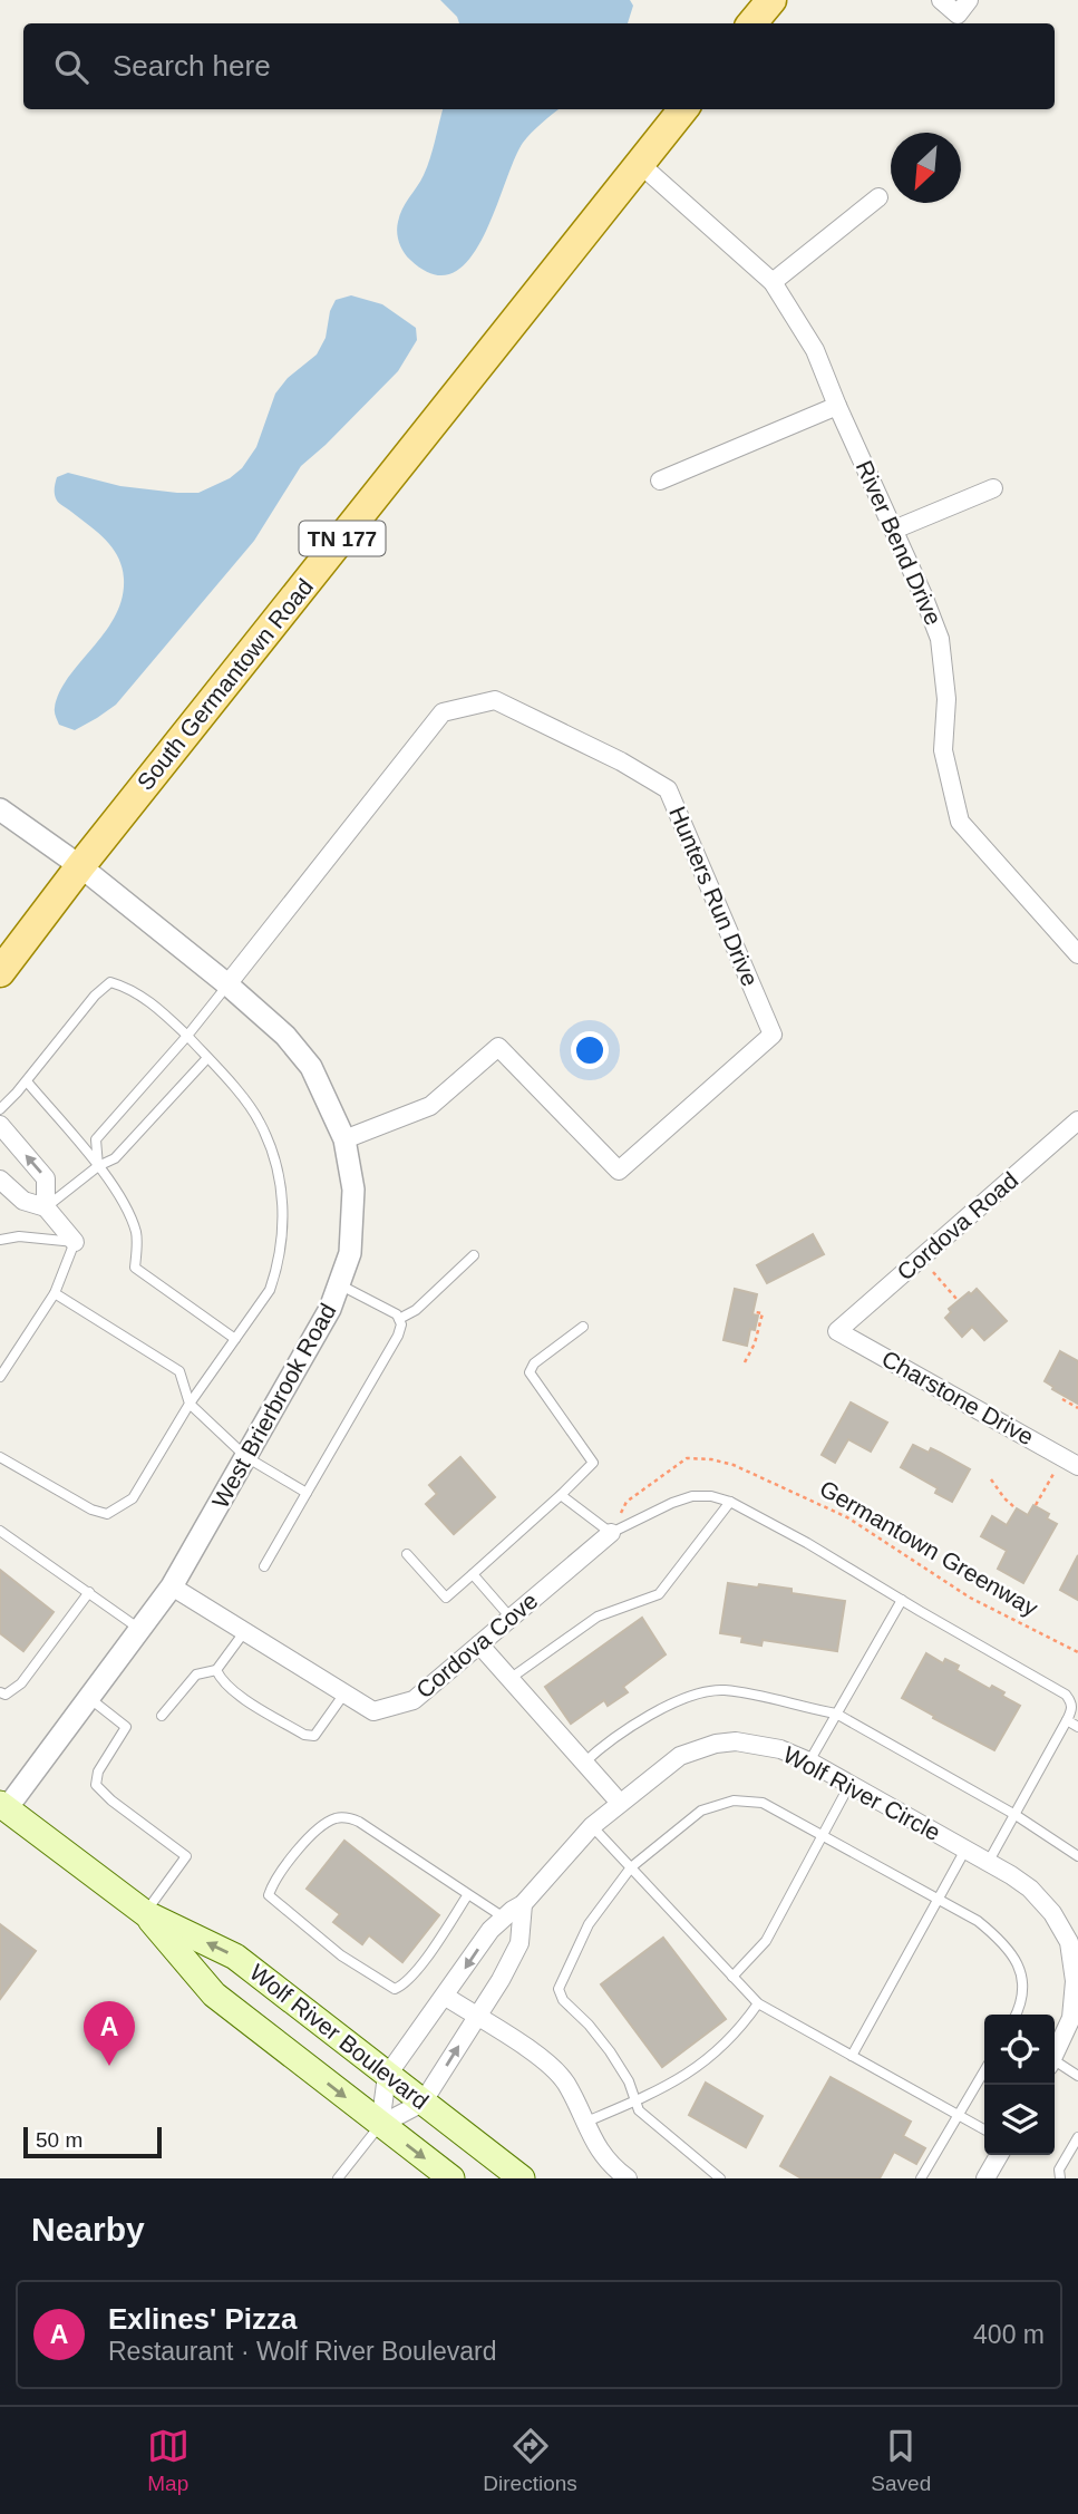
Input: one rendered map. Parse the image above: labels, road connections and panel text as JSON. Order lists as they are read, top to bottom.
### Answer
{
  "streets": {
    "main road": ["TN 177", "South Germantown Road", "Wolf River Boulevard"],
    "street": [
      "River Bend Drive",
      "Hunters Run Drive",
      "Cordova Road",
      "Charstone Drive",
      "West Brierbrook Road",
      "Cordova Cove",
      "Wolf River Circle"
    ],
    "path": ["Germantown Greenway"]
  },
  "crossings": [
    ["River Bend Drive", "South Germantown Road"],
    ["South Germantown Road", "West Brierbrook Road"],
    ["Hunters Run Drive", "West Brierbrook Road"],
    ["Cordova Road", "Charstone Drive"],
    ["West Brierbrook Road", "Cordova Cove"],
    ["West Brierbrook Road", "Wolf River Boulevard"],
    ["Germantown Greenway", "Cordova Cove"],
    ["Wolf River Circle", "Wolf River Boulevard"]
  ],
  "scale_bar": "50 m",
  "north": "bottom left",
  "page": {
    "search": "Search here",
    "pins": "A",
    "scale": "50 m",
    "heading": "Nearby",
    "list": [
      {
        "mark": "A",
        "name": "Exlines' Pizza",
        "note": "Restaurant · Wolf River Boulevard",
        "value": "400 m"
      }
    ],
    "nav": ["Map", "Directions", "Saved"]
  }
}
